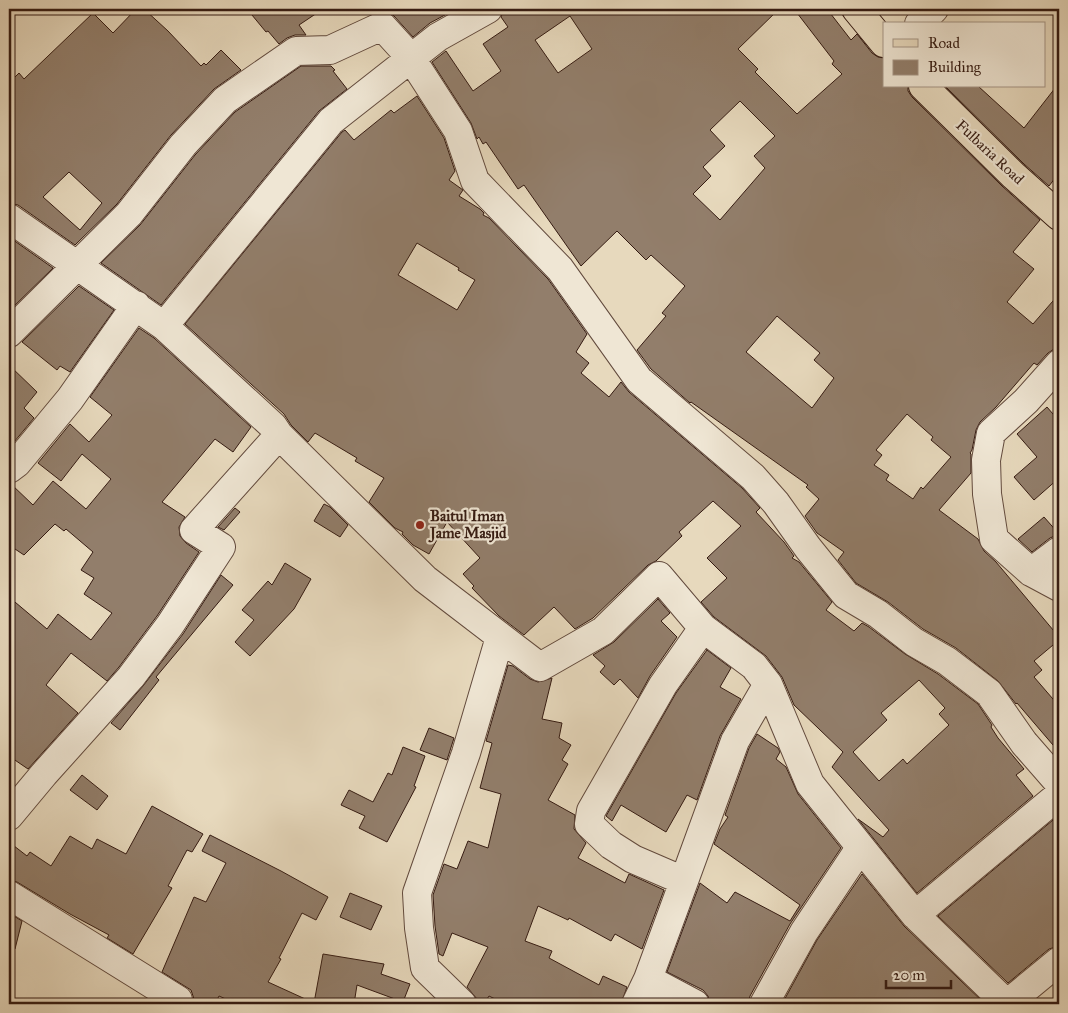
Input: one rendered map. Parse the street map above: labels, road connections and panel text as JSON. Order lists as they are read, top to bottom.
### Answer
{
  "streets": {
    "main road": ["Fulbaria Road"]
  },
  "places": ["Baitul Iman Jame Masjid"],
  "legend": ["Road", "Building"],
  "scale_bar": "20 m"
}
